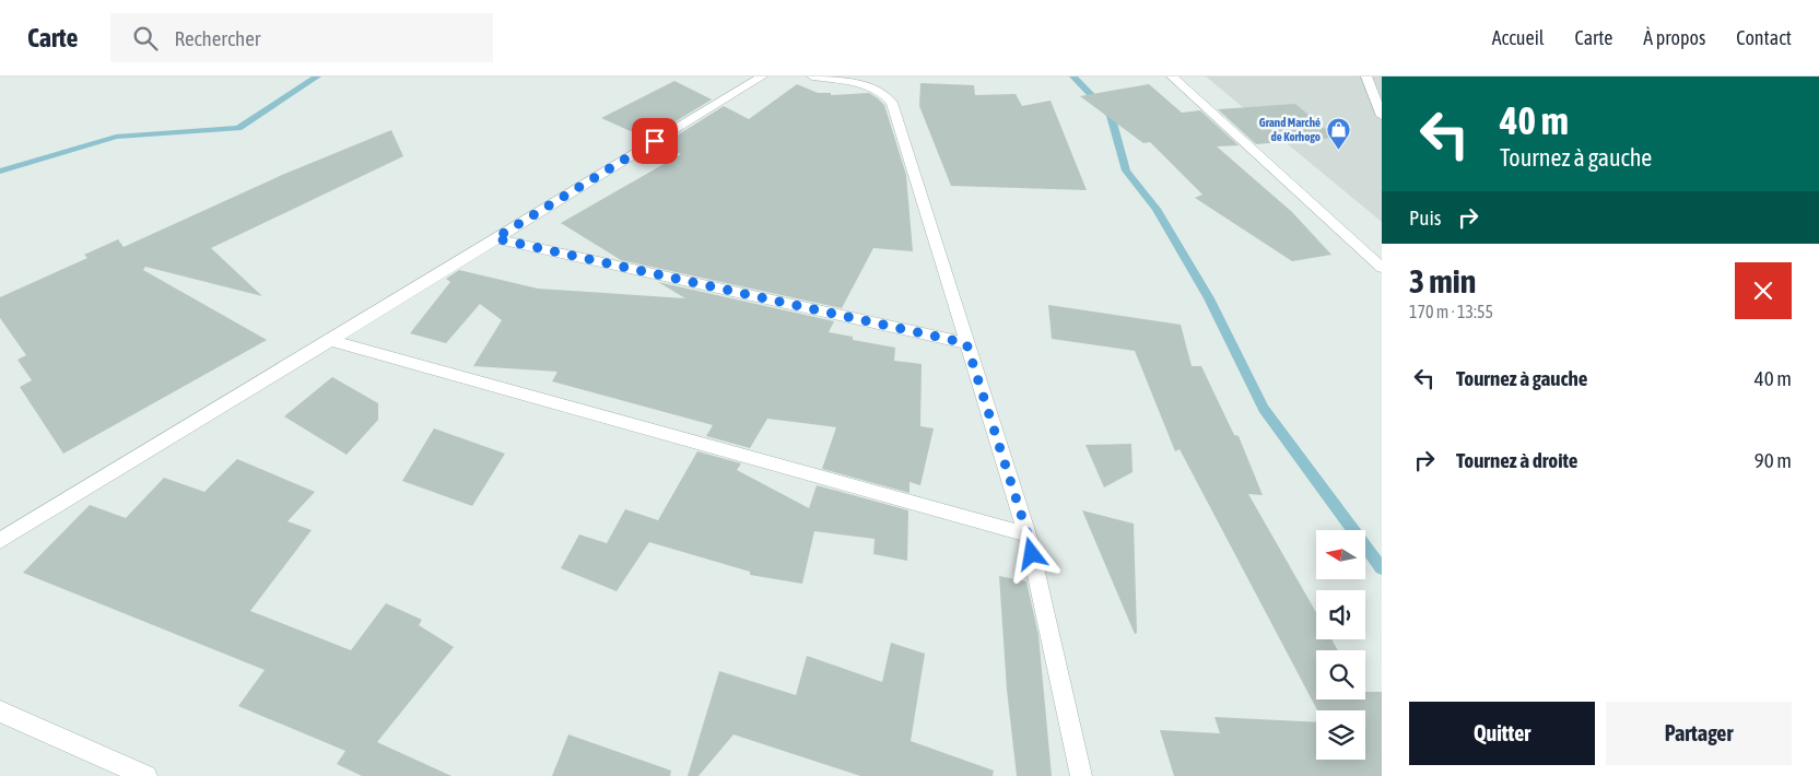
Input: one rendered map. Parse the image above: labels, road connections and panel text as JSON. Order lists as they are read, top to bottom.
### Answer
{
  "places": {
    "shop": ["Grand Marché de Korhogo"]
  },
  "north": "left",
  "page": {
    "header": "Carte",
    "search": "Rechercher",
    "nav": [
      "Accueil",
      "Carte",
      "À propos",
      "Contact"
    ],
    "turn": ["40 m", "Tournez à gauche"],
    "then": "Puis",
    "heading": ["3 min", "170 m · 13:55"],
    "list": [
      {
        "name": "Tournez à gauche",
        "value": "40 m"
      },
      {
        "name": "Tournez à droite",
        "value": "90 m"
      }
    ],
    "buttons": ["Quitter", "Partager"]
  }
}
